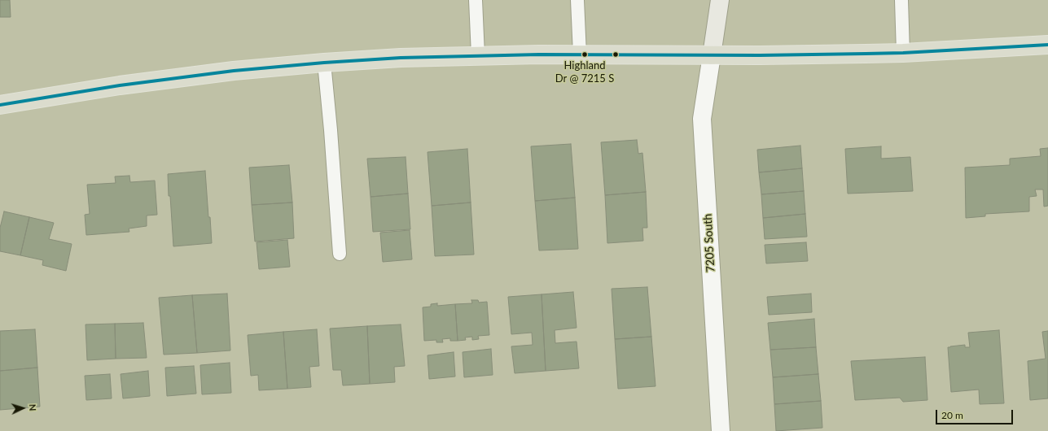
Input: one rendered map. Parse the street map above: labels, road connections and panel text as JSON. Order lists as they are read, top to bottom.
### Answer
{
  "streets": {
    "street": ["7205 South"]
  },
  "places": ["Highland Dr @ 7215 S"],
  "scale_bar": "20 m",
  "north": "right"
}
